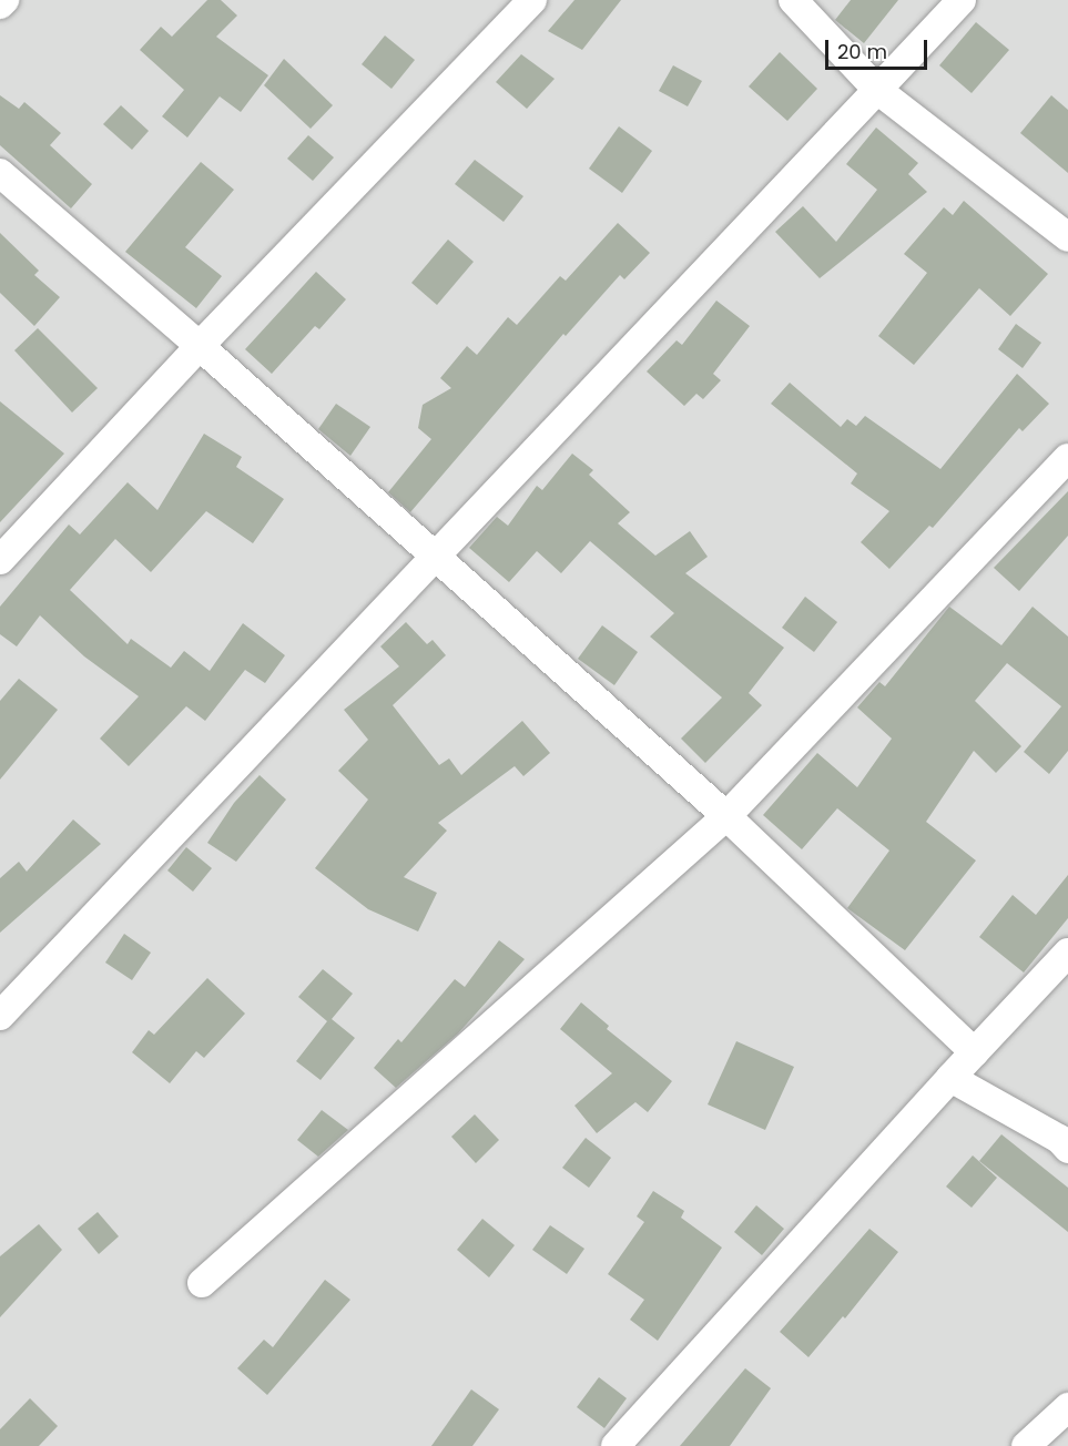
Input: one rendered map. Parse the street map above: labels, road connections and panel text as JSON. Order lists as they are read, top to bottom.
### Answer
{
  "scale_bar": "20 m"
}
